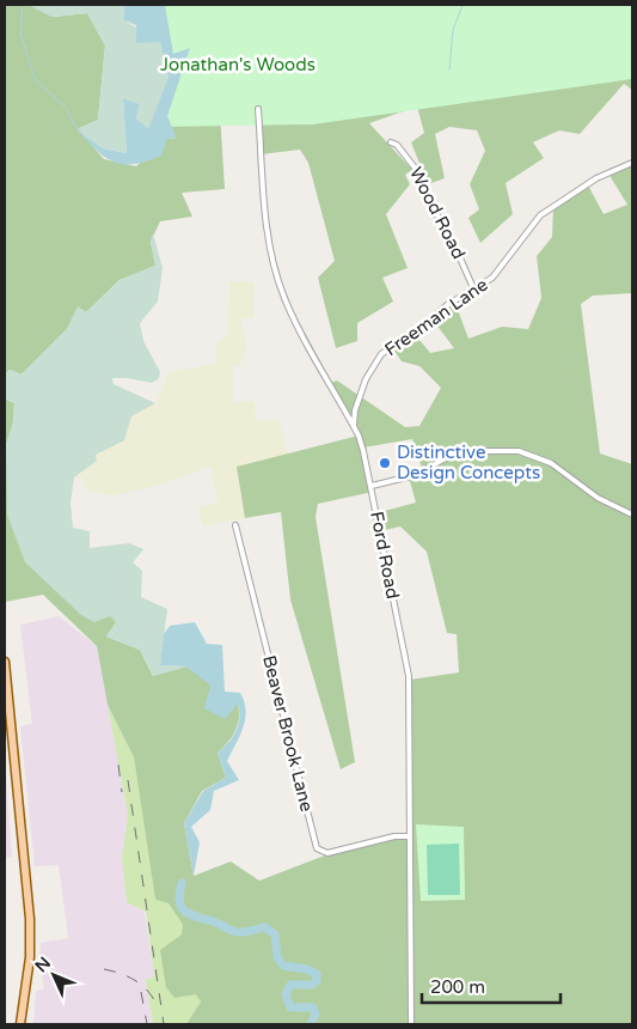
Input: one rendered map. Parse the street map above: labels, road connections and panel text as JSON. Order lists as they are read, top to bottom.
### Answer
{
  "streets": {
    "street": [
      "Wood Road",
      "Freeman Lane",
      "Ford Road",
      "Beaver Brook Lane"
    ]
  },
  "crossings": [
    ["Wood Road", "Freeman Lane"],
    ["Freeman Lane", "Ford Road"],
    ["Ford Road", "Beaver Brook Lane"]
  ],
  "parks": ["Jonathan's Woods"],
  "places": ["Distinctive Design Concepts"],
  "scale_bar": "200 m",
  "north": "top left"
}
